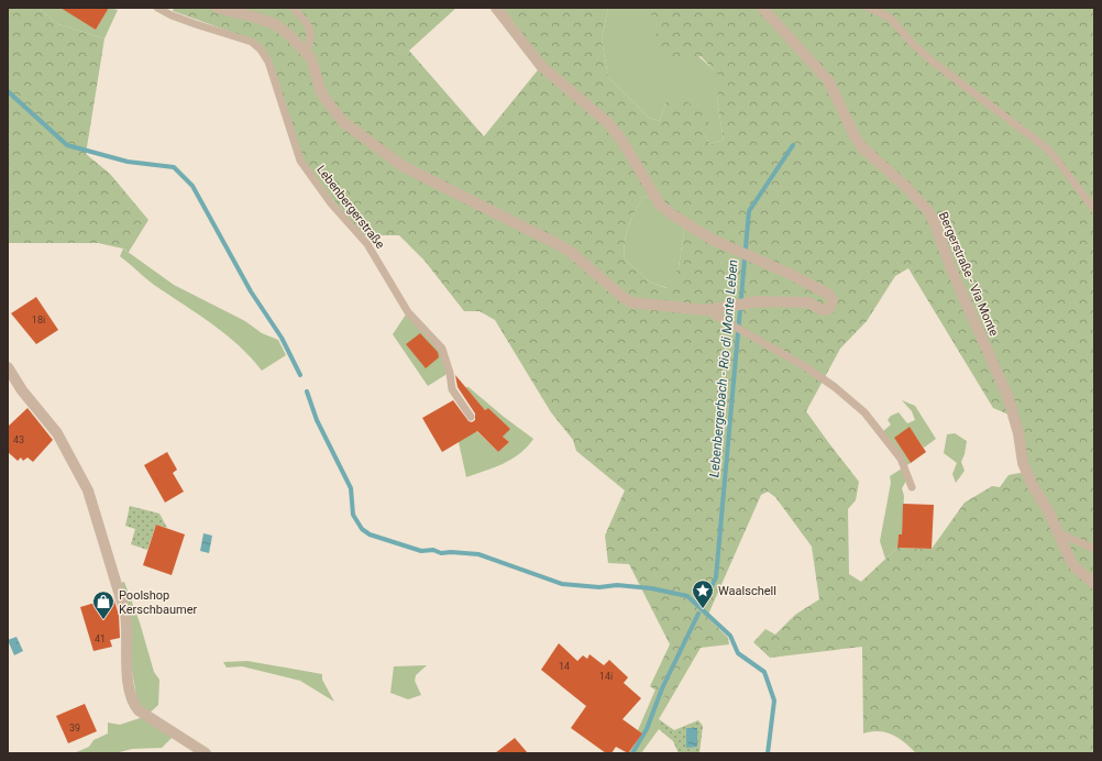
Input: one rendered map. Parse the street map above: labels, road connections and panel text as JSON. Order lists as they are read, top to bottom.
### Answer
{
  "streets": {
    "street": ["Bergerstraße - Via Monte"],
    "lane": ["Lebenbergerstraße"]
  },
  "water": ["Lebenbergerbach - Rio di Monte Leben"],
  "places": {
    "place": ["Waalschell"],
    "shop": ["Poolshop Kerschbaumer"]
  },
  "house_numbers": [
    "18i",
    "43",
    "41",
    "14",
    "14i",
    "39"
  ]
}
